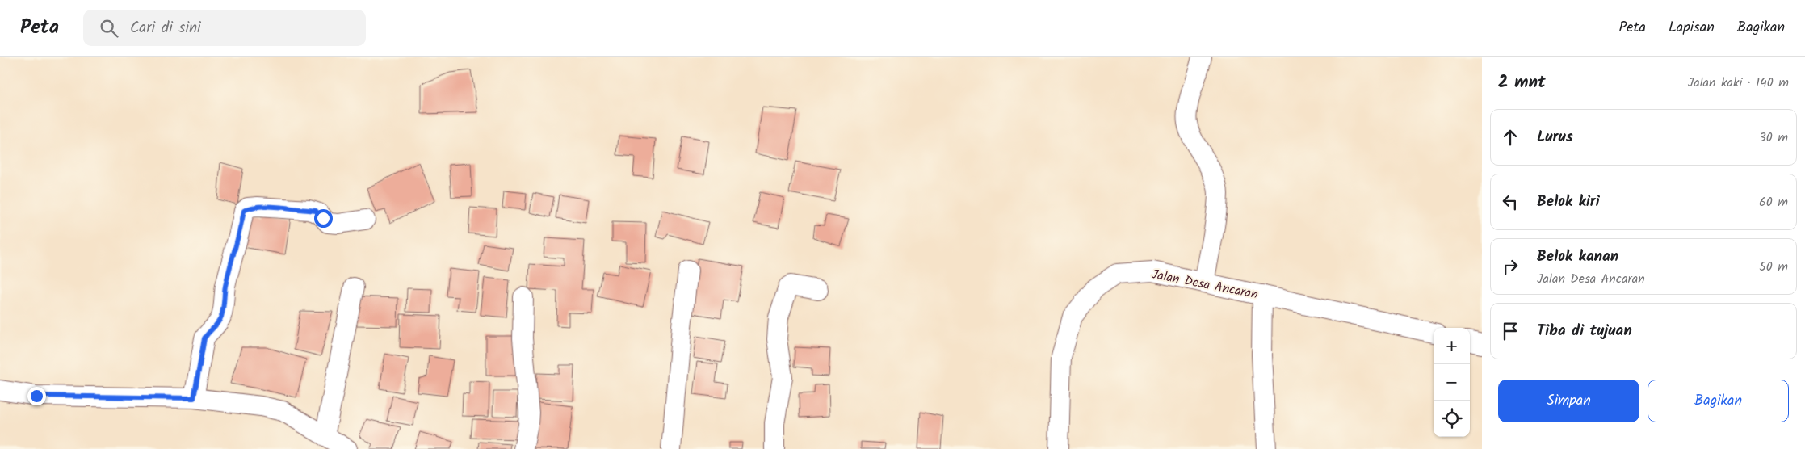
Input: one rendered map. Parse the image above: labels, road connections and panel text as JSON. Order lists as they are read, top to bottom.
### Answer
{
  "streets": {
    "street": ["Jalan Desa Ancaran"]
  },
  "page": {
    "header": "Peta",
    "search": "Cari di sini",
    "nav": ["Peta", "Lapisan", "Bagikan"],
    "heading": ["2 mnt", "Jalan kaki · 140 m"],
    "list": [
      ["Lurus", "30 m"],
      ["Belok kiri", "60 m"],
      ["Belok kanan", "Jalan Desa Ancaran", "50 m"],
      "Tiba di tujuan"
    ],
    "map_buttons": ["+", "−"],
    "buttons": ["Simpan", "Bagikan"]
  }
}
